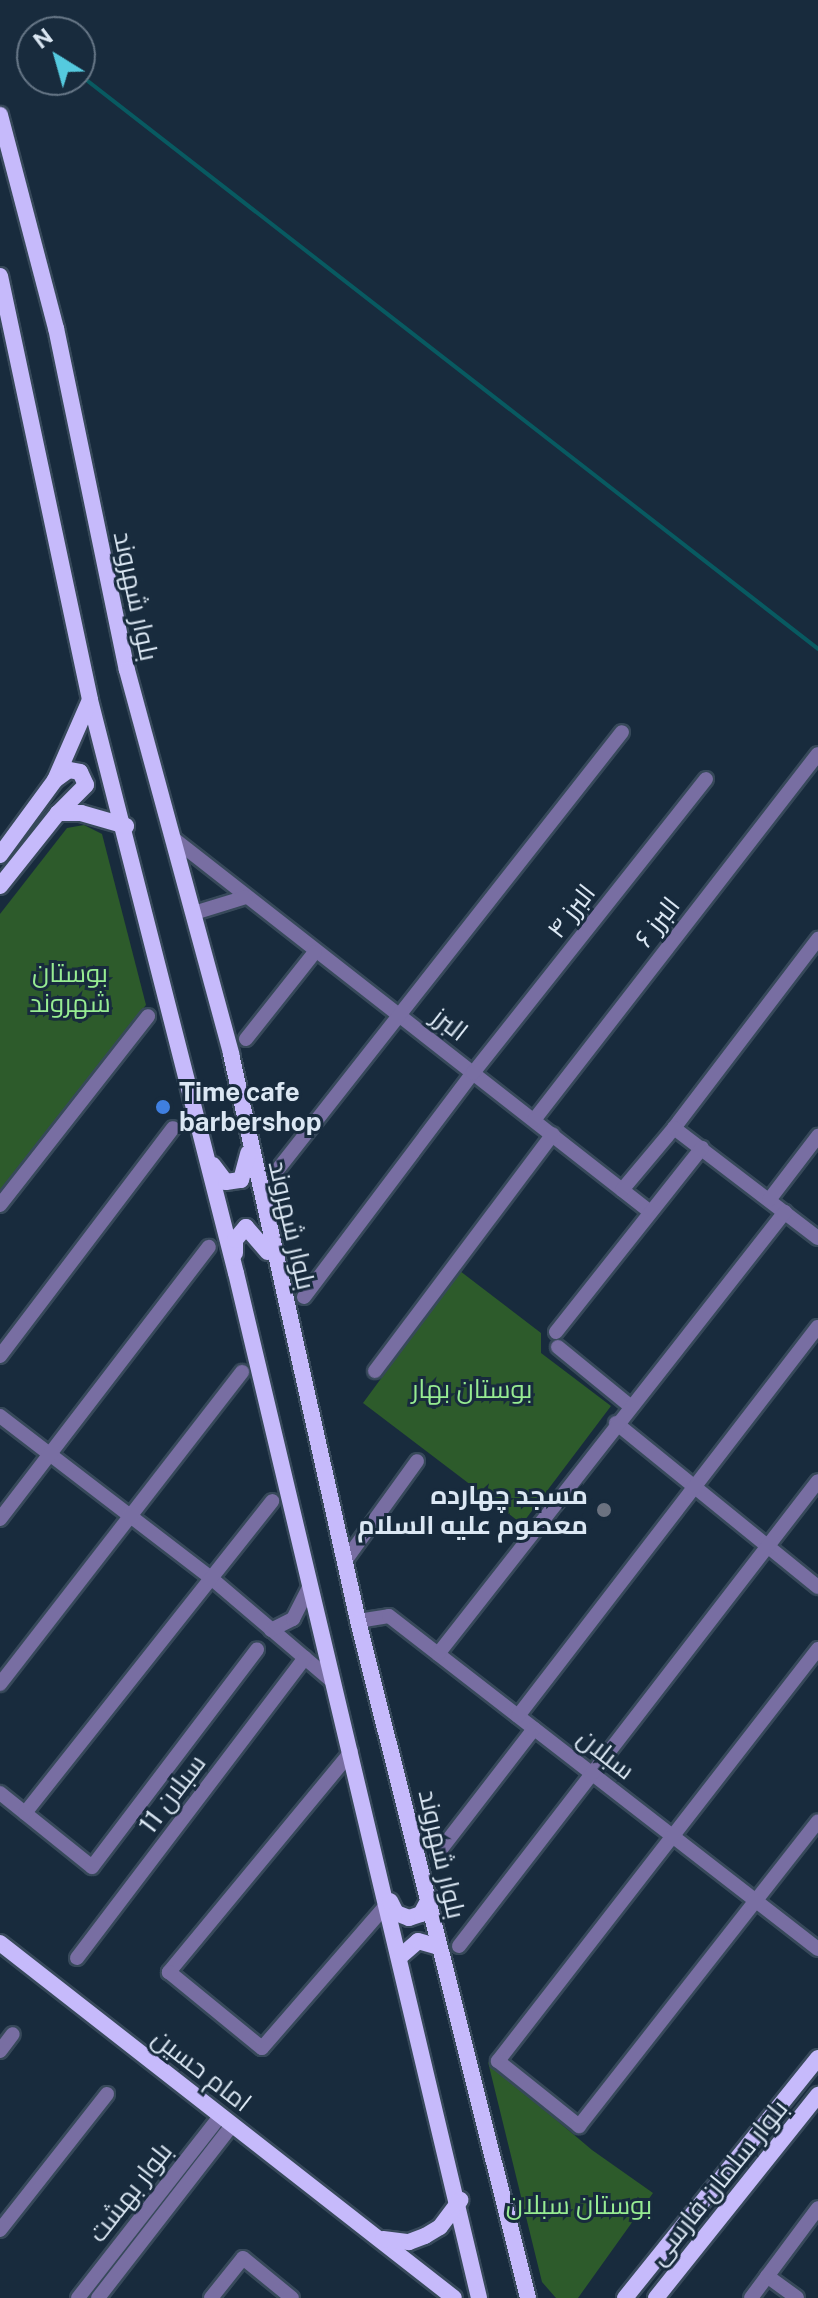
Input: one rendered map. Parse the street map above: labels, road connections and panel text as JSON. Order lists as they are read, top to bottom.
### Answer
{
  "streets": {
    "main road": ["بلوار شهروند", "امام حسین", "بلوار سلمان فارسی"],
    "street": [
      "البرز ۴",
      "البرز ۶",
      "البرز",
      "سبلان",
      "سبلان 11",
      "بلوار بهشت"
    ]
  },
  "crossings": [
    ["بلوار شهروند", "البرز"],
    ["بلوار شهروند", "سبلان"],
    ["البرز ۴", "البرز"],
    ["البرز ۶", "البرز"],
    ["امام حسین", "بلوار بهشت"]
  ],
  "parks": ["بوستان شهروند", "بوستان بهار", "بوستان سبلان"],
  "places": ["Time cafe barbershop", "مسجد چهارده معصوم علیه السلام"],
  "north": "top left"
}
